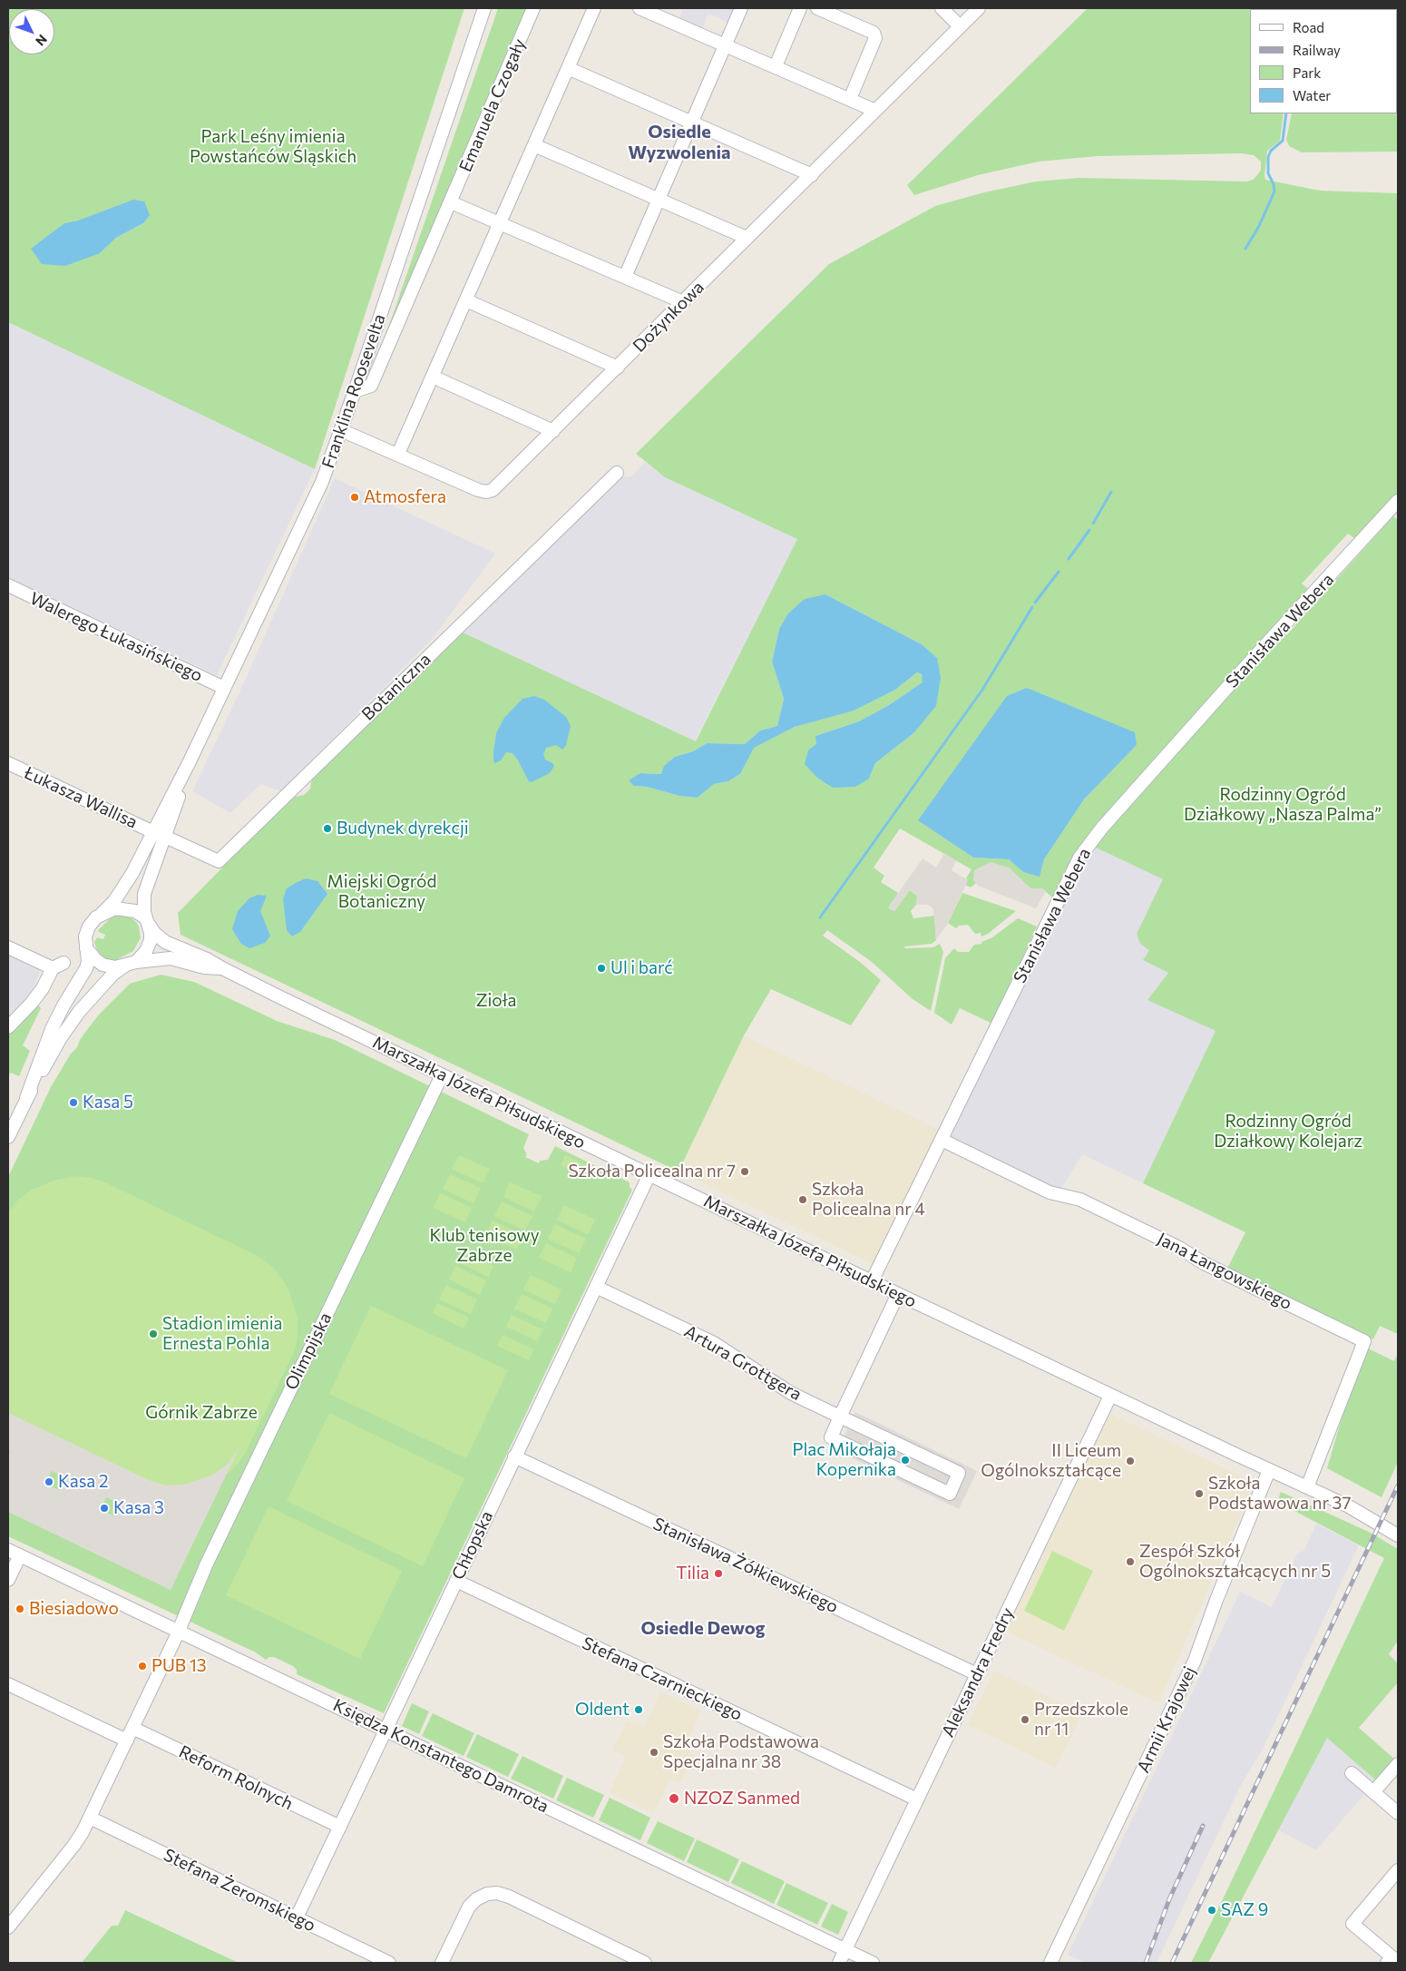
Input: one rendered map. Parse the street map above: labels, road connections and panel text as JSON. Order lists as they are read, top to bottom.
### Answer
{
  "streets": {
    "street": [
      "Emanuela Czogały",
      "Dożynkowa",
      "Franklina Roosevelta",
      "Stanisława Webera",
      "Walerego Łukasińskiego",
      "Botaniczna",
      "Łukasza Wallisa",
      "Marszałka Józefa Piłsudskiego",
      "Jana Łangowskiego",
      "Olimpijska",
      "Artura Grottgera",
      "Chłopska",
      "Stanisława Żółkiewskiego",
      "Aleksandra Fredry",
      "Stefana Czarnieckiego",
      "Armii Krajowej",
      "Księdza Konstantego Damrota",
      "Reform Rolnych",
      "Stefana Żeromskiego"
    ]
  },
  "crossings": [
    ["Emanuela Czogały", "Franklina Roosevelta"],
    ["Dożynkowa", "Franklina Roosevelta"],
    ["Franklina Roosevelta", "Walerego Łukasińskiego"],
    ["Franklina Roosevelta", "Botaniczna"],
    ["Franklina Roosevelta", "Łukasza Wallisa"],
    ["Franklina Roosevelta", "Marszałka Józefa Piłsudskiego"],
    ["Stanisława Webera", "Marszałka Józefa Piłsudskiego"],
    ["Stanisława Webera", "Jana Łangowskiego"],
    ["Botaniczna", "Łukasza Wallisa"],
    ["Marszałka Józefa Piłsudskiego", "Jana Łangowskiego"],
    ["Marszałka Józefa Piłsudskiego", "Olimpijska"],
    ["Marszałka Józefa Piłsudskiego", "Chłopska"],
    ["Marszałka Józefa Piłsudskiego", "Aleksandra Fredry"],
    ["Marszałka Józefa Piłsudskiego", "Armii Krajowej"],
    ["Olimpijska", "Księdza Konstantego Damrota"],
    ["Olimpijska", "Reform Rolnych"],
    ["Olimpijska", "Stefana Żeromskiego"],
    ["Artura Grottgera", "Chłopska"],
    ["Chłopska", "Stanisława Żółkiewskiego"],
    ["Chłopska", "Stefana Czarnieckiego"],
    ["Chłopska", "Księdza Konstantego Damrota"],
    ["Chłopska", "Reform Rolnych"],
    ["Chłopska", "Stefana Żeromskiego"],
    ["Stanisława Żółkiewskiego", "Aleksandra Fredry"],
    ["Aleksandra Fredry", "Stefana Czarnieckiego"],
    ["Aleksandra Fredry", "Księdza Konstantego Damrota"]
  ],
  "districts": ["Osiedle Wyzwolenia", "Osiedle Dewog"],
  "parks": [
    "Park Leśny imienia Powstańców Śląskich",
    "Rodzinny Ogród Działkowy „Nasza Palma”",
    "Miejski Ogród Botaniczny",
    "Zioła",
    "Rodzinny Ogród Działkowy Kolejarz",
    "Klub tenisowy Zabrze",
    "Górnik Zabrze"
  ],
  "places": [
    "Atmosfera",
    "Budynek dyrekcji",
    "Ul i barć",
    "Kasa 5",
    "Szkoła Policealna nr 7",
    "Szkoła Policealna nr 4",
    "Stadion imienia Ernesta Pohla",
    "Plac Mikołaja Kopernika",
    "II Liceum Ogólnokształcące",
    "Kasa 2",
    "Szkoła Podstawowa nr 37",
    "Kasa 3",
    "Zespół Szkół Ogólnokształcących nr 5",
    "Tilia",
    "Biesiadowo",
    "PUB 13",
    "Oldent",
    "Przedszkole nr 11",
    "Szkoła Podstawowa Specjalna nr 38",
    "NZOZ Sanmed",
    "SAZ 9"
  ],
  "legend": [
    "Road",
    "Railway",
    "Park",
    "Water"
  ],
  "north": "bottom right"
}
